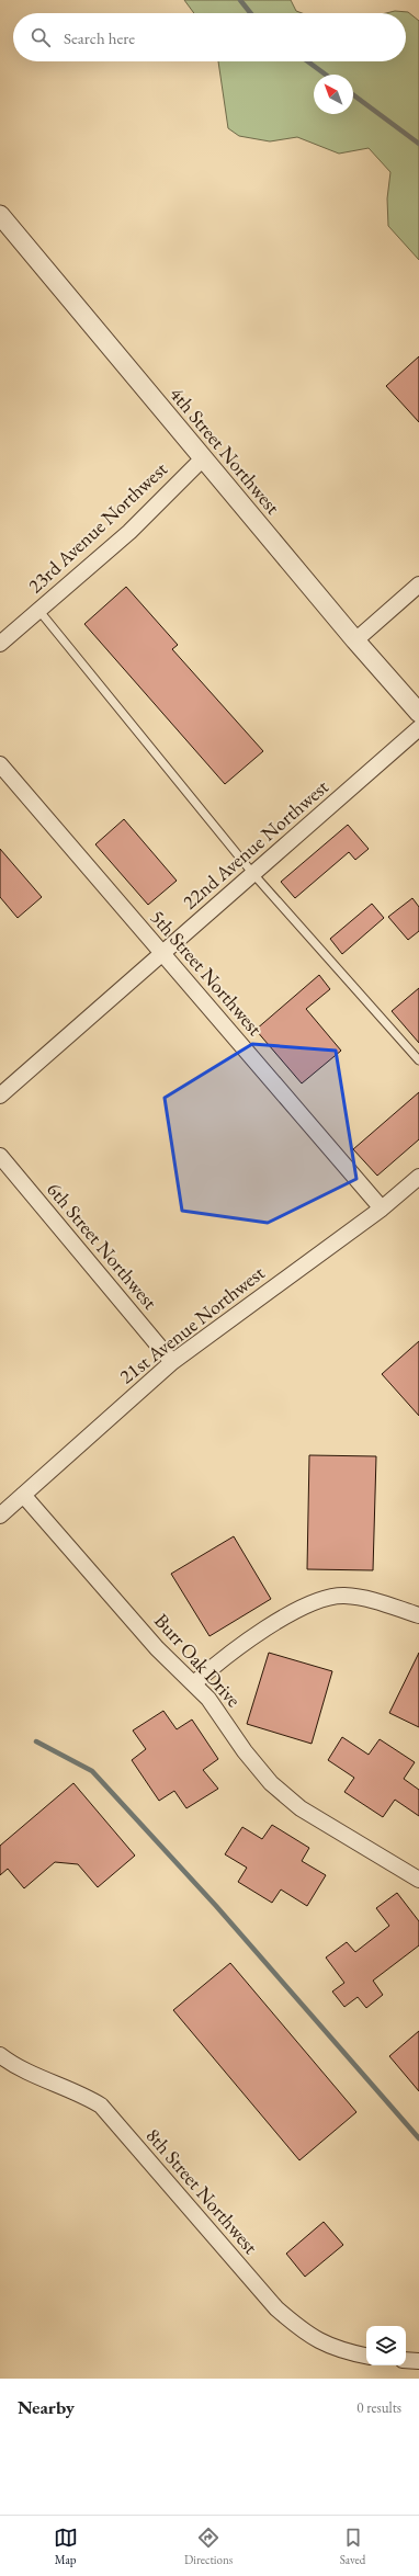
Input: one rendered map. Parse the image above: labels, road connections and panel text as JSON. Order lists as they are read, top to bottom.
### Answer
{
  "streets": {
    "street": [
      "4th Street Northwest",
      "23rd Avenue Northwest",
      "22nd Avenue Northwest",
      "5th Street Northwest",
      "6th Street Northwest",
      "21st Avenue Northwest",
      "Burr Oak Drive",
      "8th Street Northwest"
    ]
  },
  "crossings": [
    ["4th Street Northwest", "23rd Avenue Northwest"],
    ["22nd Avenue Northwest", "5th Street Northwest"],
    ["5th Street Northwest", "21st Avenue Northwest"],
    ["6th Street Northwest", "21st Avenue Northwest"],
    ["21st Avenue Northwest", "Burr Oak Drive"]
  ],
  "north": "top left",
  "page": {
    "search": "Search here",
    "heading": ["Nearby", "0 results"],
    "nav": ["Map", "Directions", "Saved"]
  }
}
